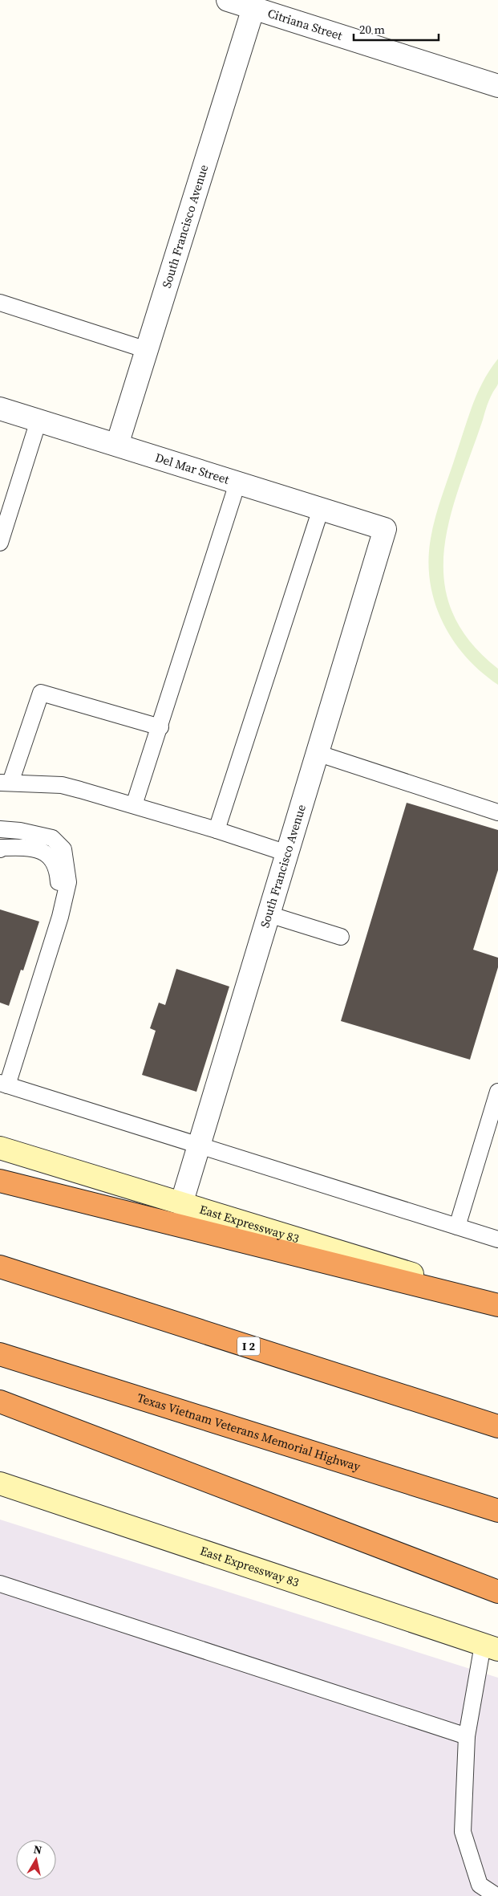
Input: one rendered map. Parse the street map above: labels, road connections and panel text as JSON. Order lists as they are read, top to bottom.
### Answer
{
  "streets": {
    "highway": ["I 2", "Texas Vietnam Veterans Memorial Highway"],
    "main road": ["East Expressway 83"],
    "street": ["Citriana Street", "South Francisco Avenue", "Del Mar Street"]
  },
  "crossings": [
    ["Citriana Street", "South Francisco Avenue"],
    ["South Francisco Avenue", "Del Mar Street"],
    ["South Francisco Avenue", "East Expressway 83"]
  ],
  "scale_bar": "20 m",
  "north": "top"
}
